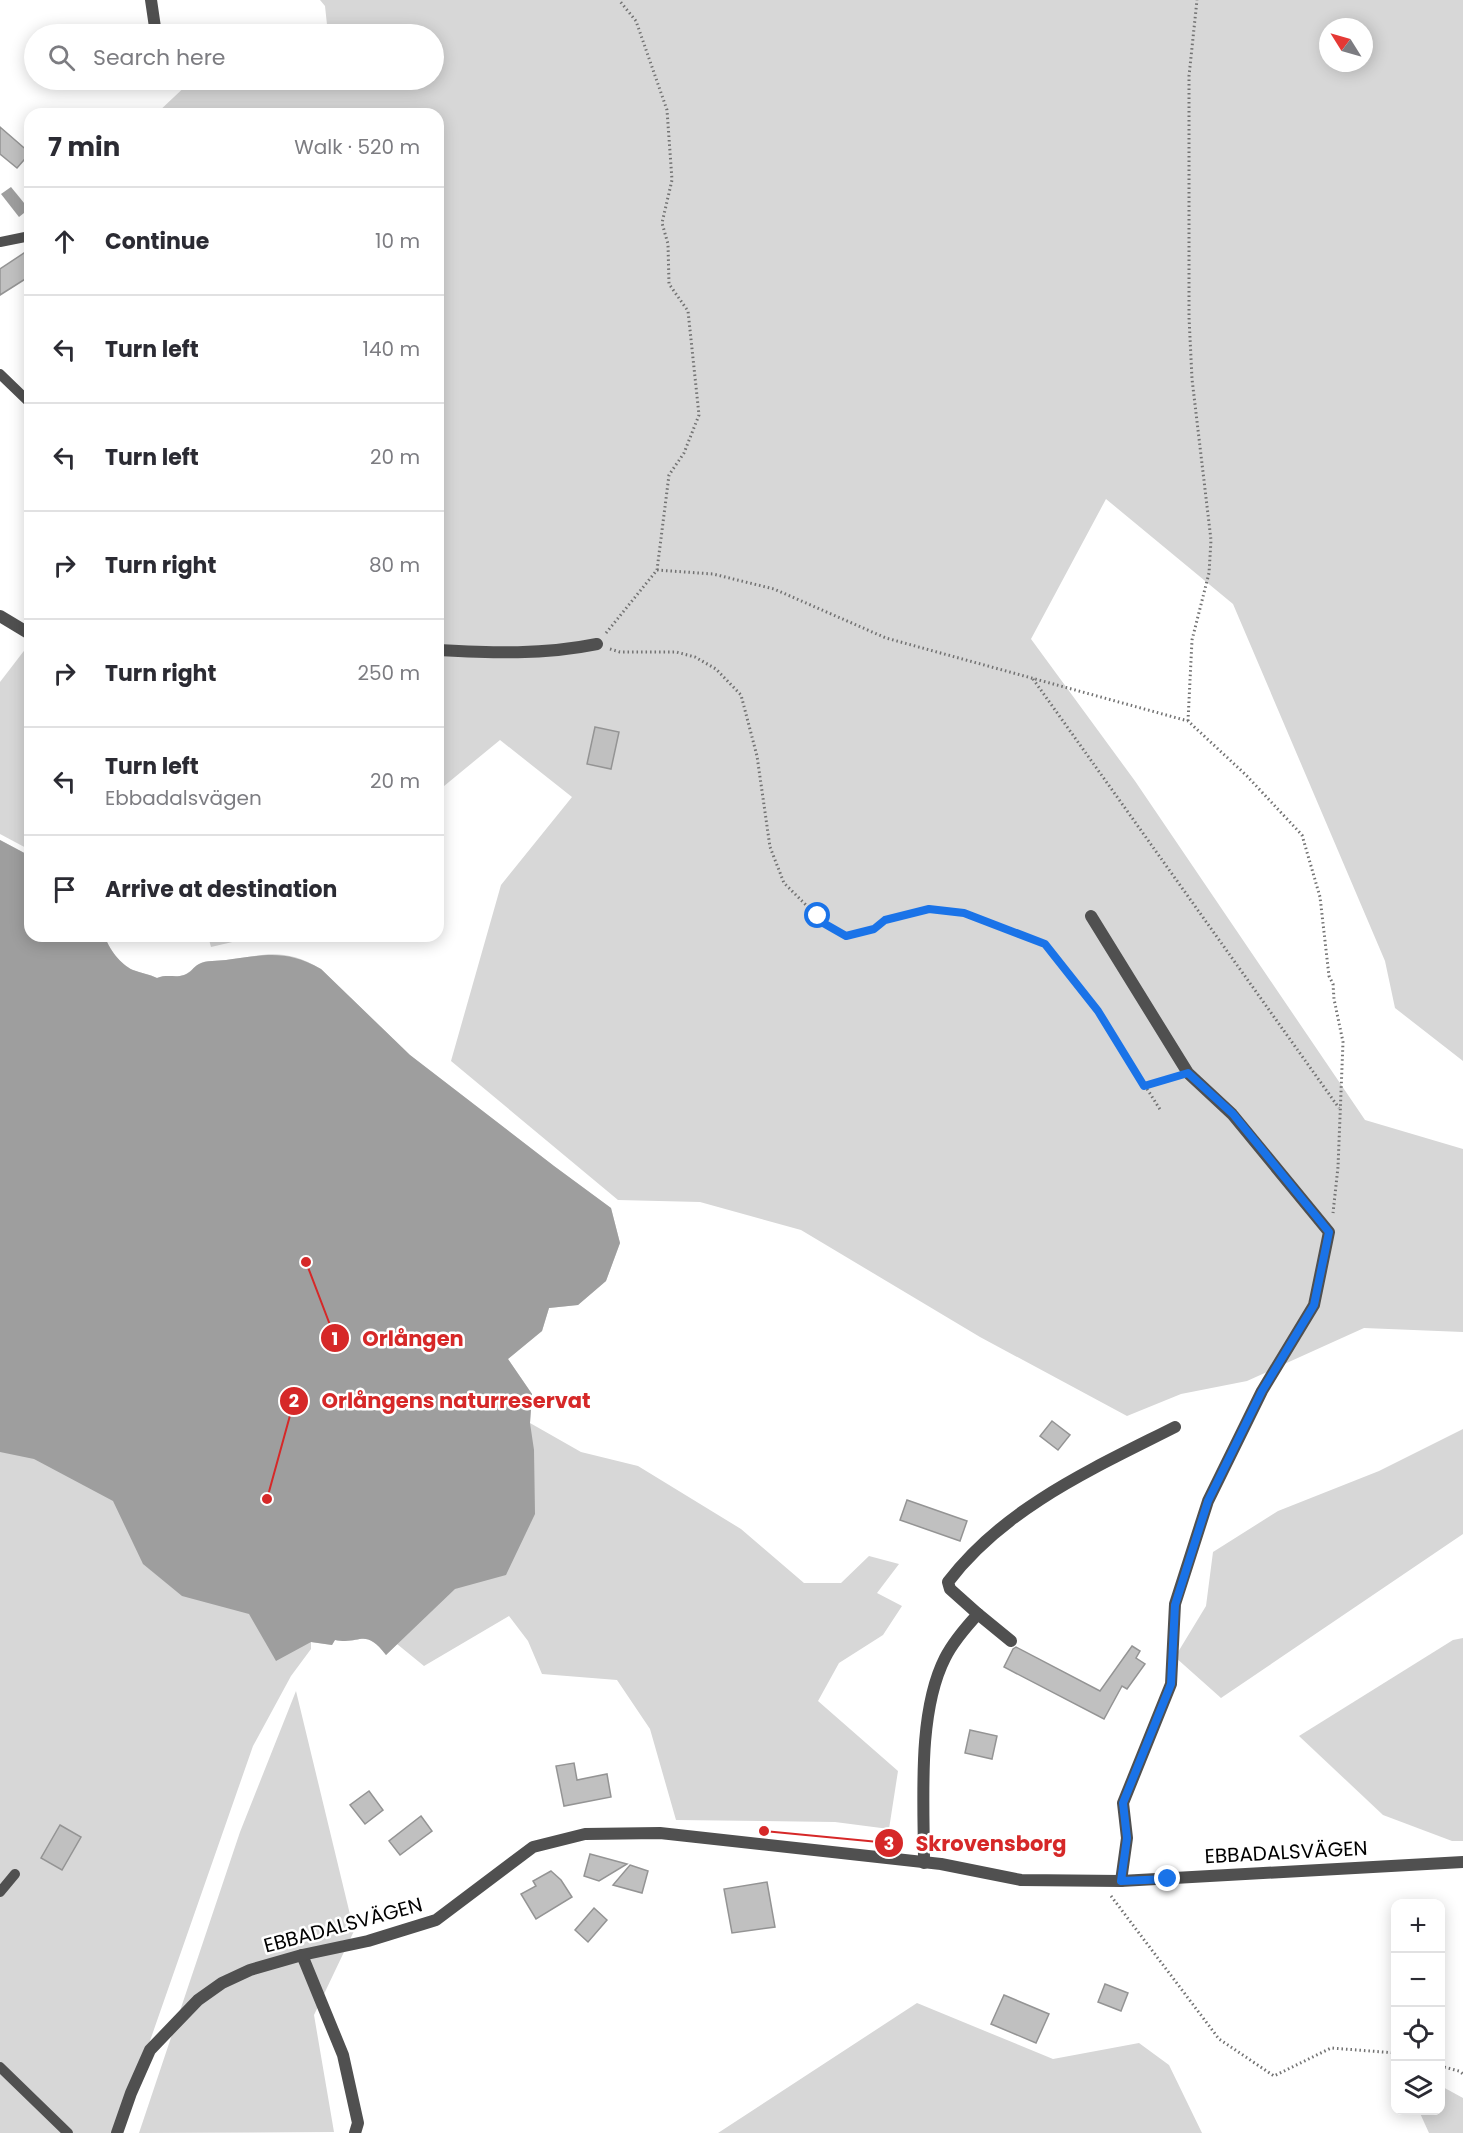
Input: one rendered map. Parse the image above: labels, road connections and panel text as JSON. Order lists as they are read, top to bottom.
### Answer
{
  "streets": {
    "street": ["EBBADALSVÄGEN"]
  },
  "places": ["Orlången", "Orlångens naturreservat", "Skrovensborg"],
  "north": "top left",
  "page": {
    "search": "Search here",
    "heading": ["7 min", "Walk · 520 m"],
    "list": [
      ["Continue", "10 m"],
      ["Turn left", "140 m"],
      ["Turn left", "20 m"],
      ["Turn right", "80 m"],
      ["Turn right", "250 m"],
      ["Turn left", "Ebbadalsvägen", "20 m"],
      "Arrive at destination"
    ],
    "map_buttons": ["+", "−"]
  }
}
